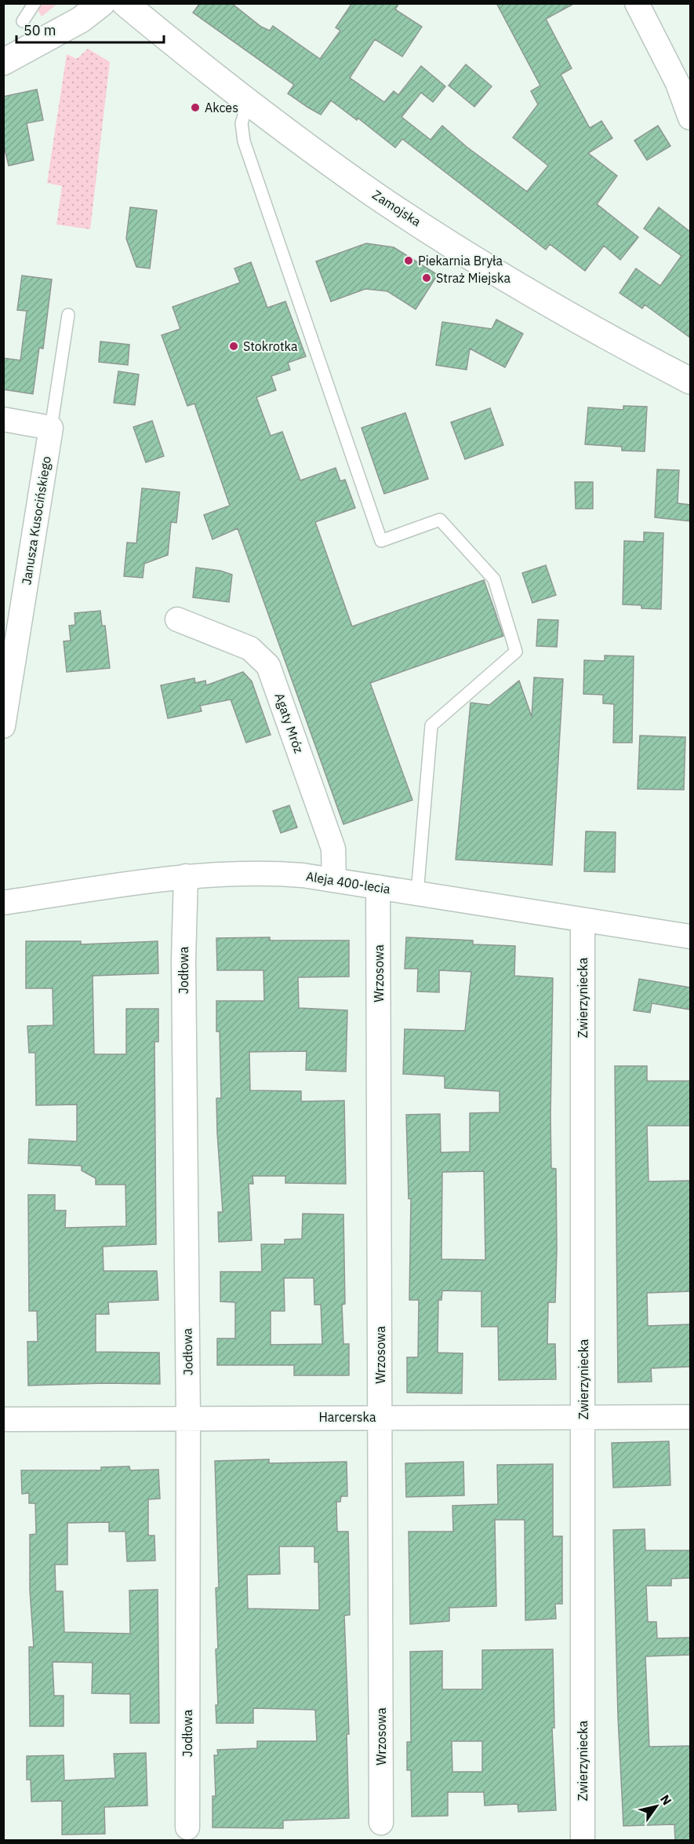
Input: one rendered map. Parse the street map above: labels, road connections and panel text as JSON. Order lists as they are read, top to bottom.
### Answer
{
  "streets": {
    "street": [
      "Zamojska",
      "Janusza Kusocińskiego",
      "Agaty Mróz",
      "Aleja 400-lecia",
      "Jodłowa",
      "Wrzosowa",
      "Zwierzyniecka",
      "Harcerska"
    ]
  },
  "crossings": [
    ["Agaty Mróz", "Aleja 400-lecia"],
    ["Aleja 400-lecia", "Jodłowa"],
    ["Aleja 400-lecia", "Wrzosowa"],
    ["Aleja 400-lecia", "Zwierzyniecka"],
    ["Jodłowa", "Harcerska"],
    ["Wrzosowa", "Harcerska"],
    ["Zwierzyniecka", "Harcerska"]
  ],
  "places": [
    "Akces",
    "Piekarnia Bryła",
    "Straż Miejska",
    "Stokrotka"
  ],
  "scale_bar": "50 m",
  "north": "top right"
}
